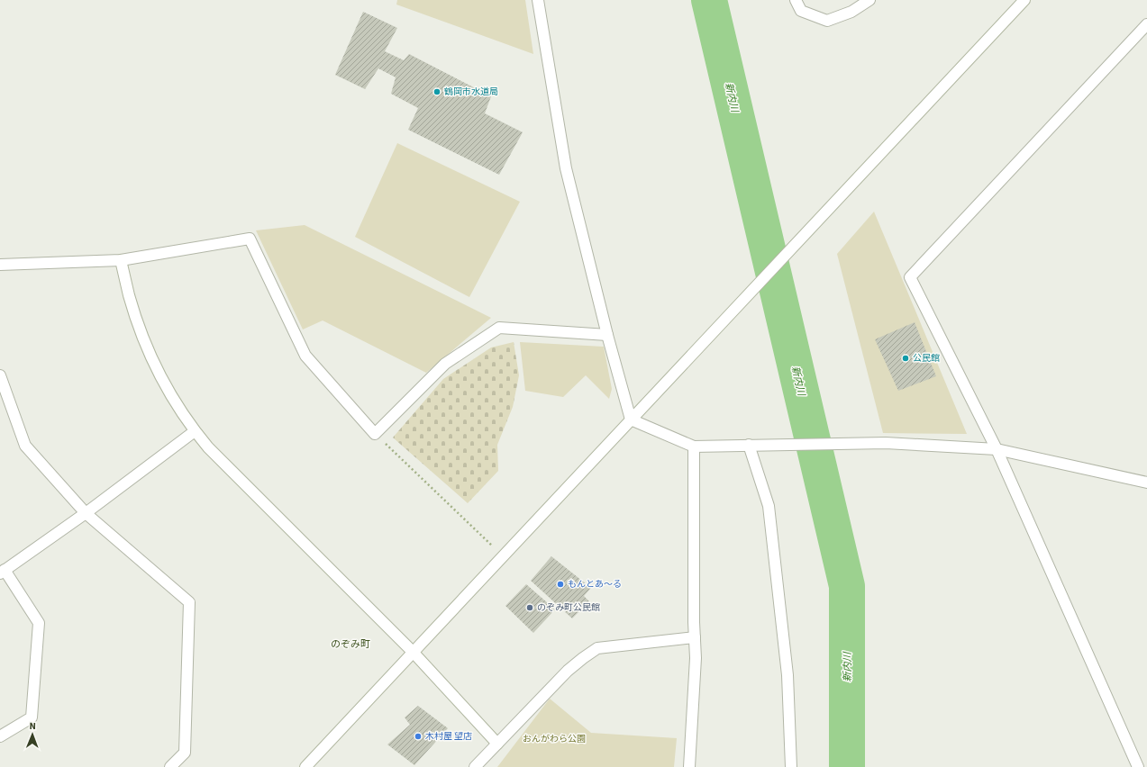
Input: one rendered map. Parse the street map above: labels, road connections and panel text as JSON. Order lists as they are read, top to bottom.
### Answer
{
  "districts": ["のぞみ町"],
  "water": ["新内川"],
  "parks": ["おんがわら公園"],
  "places": [
    "鶴岡市水道局",
    "公民館",
    "もんとあ～る",
    "のぞみ町公民館",
    "木村屋 望店"
  ],
  "north": "top"
}
